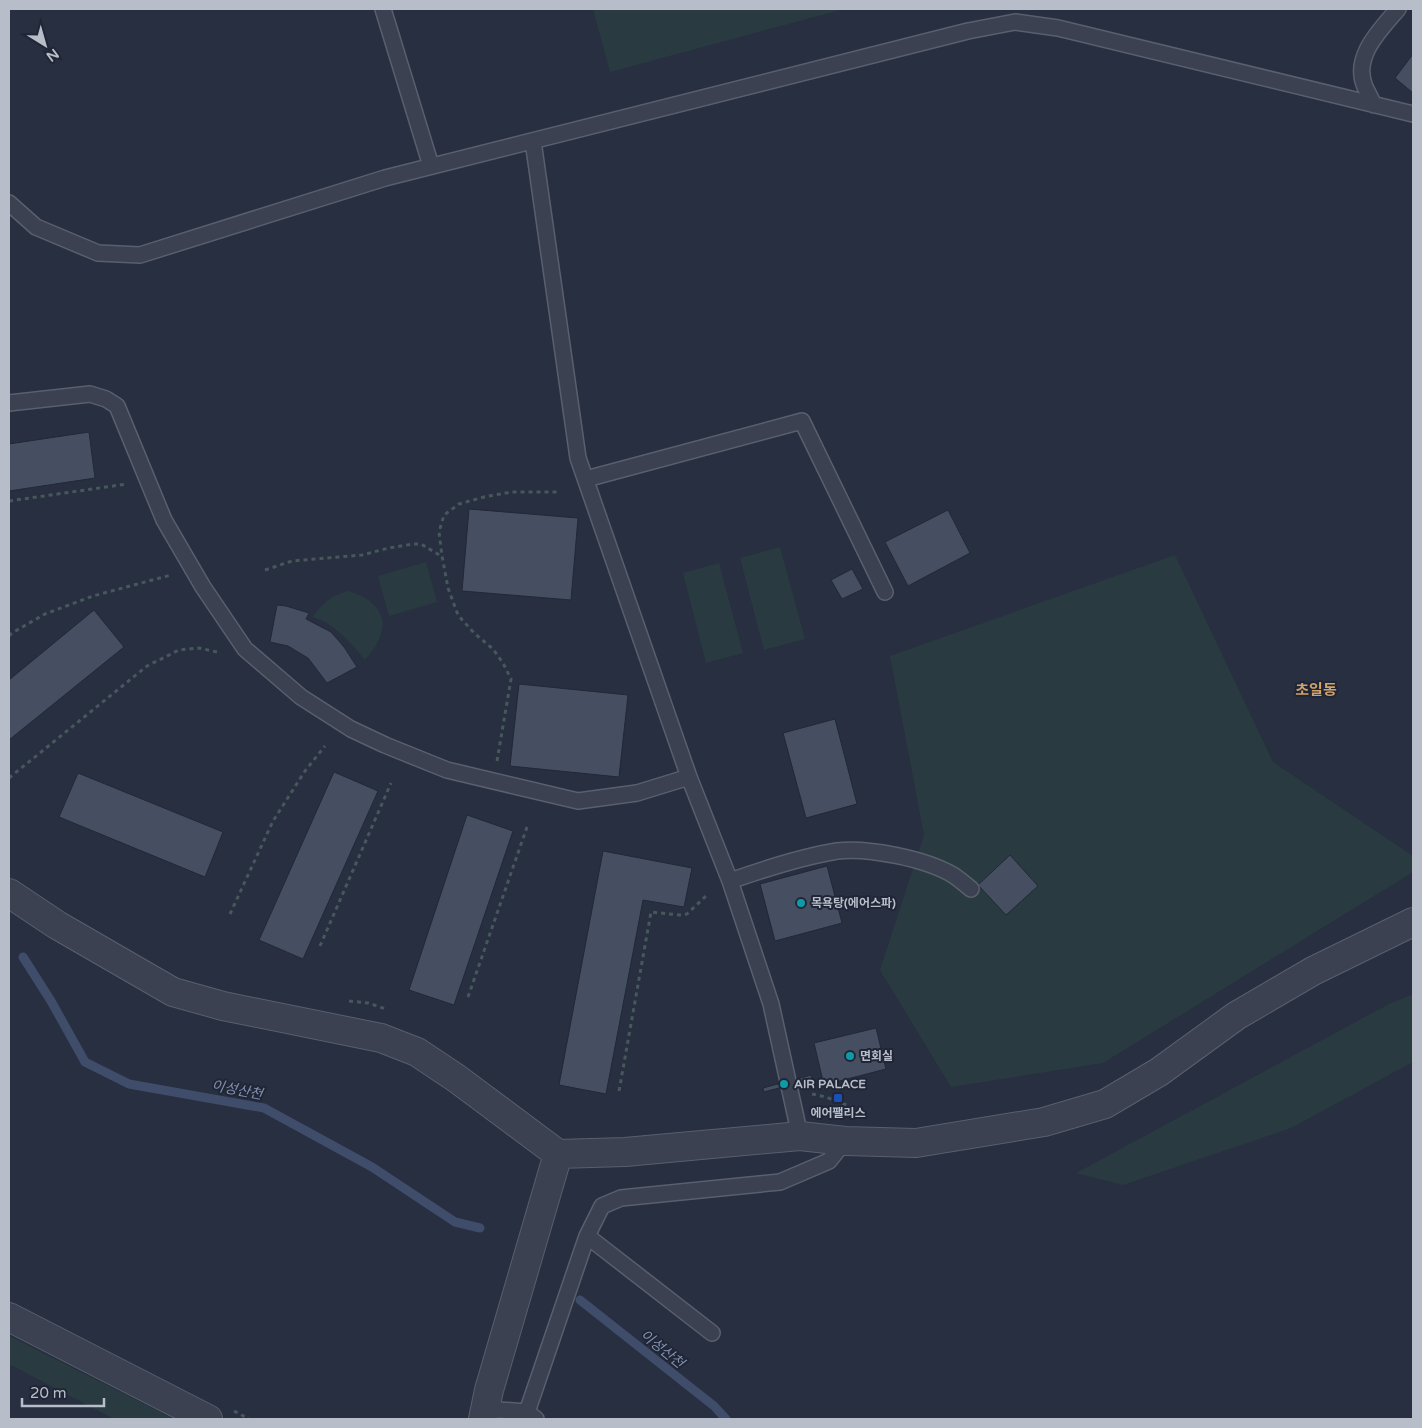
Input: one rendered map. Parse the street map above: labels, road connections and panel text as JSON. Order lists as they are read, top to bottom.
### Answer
{
  "districts": ["초일동"],
  "water": ["이성산천"],
  "places": {
    "other": ["목욕탕(에어스파)", "면회실", "AIR PALACE"],
    "transit": ["에어팰리스"]
  },
  "scale_bar": "20 m",
  "north": "bottom right"
}
